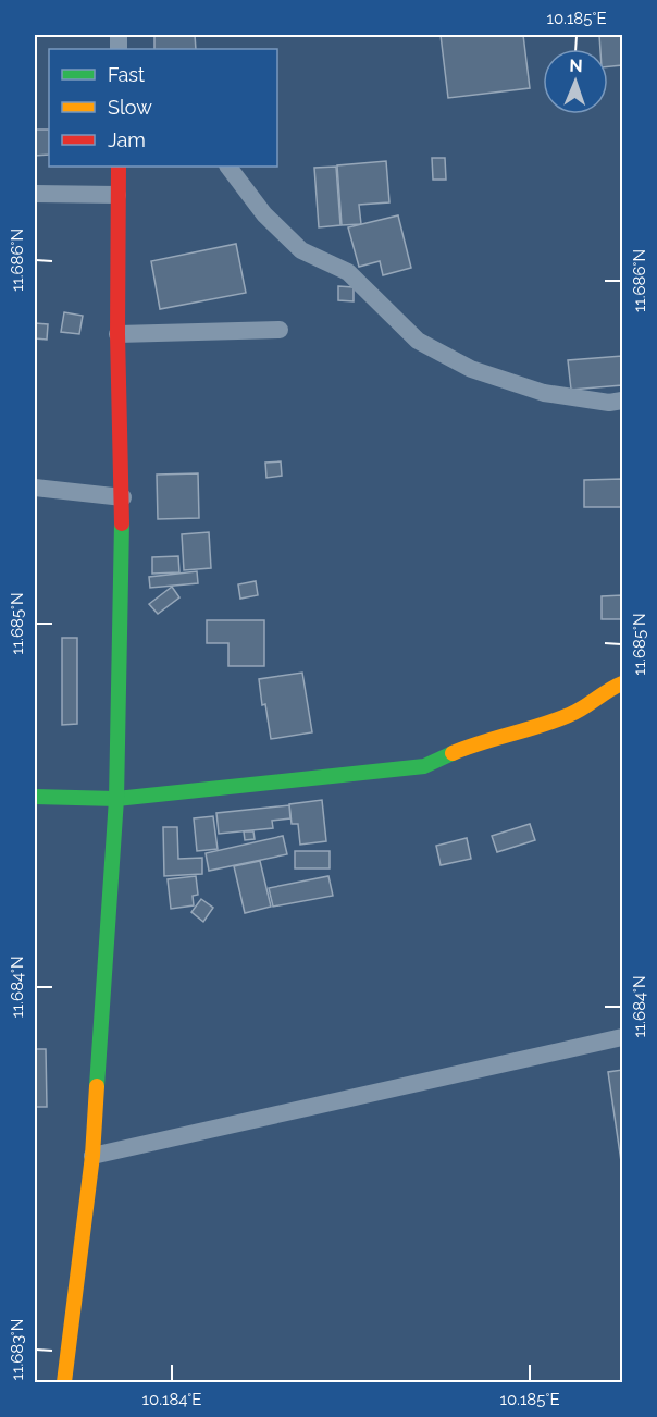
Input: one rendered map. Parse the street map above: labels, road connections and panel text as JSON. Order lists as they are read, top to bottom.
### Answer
{
  "legend": ["Fast", "Slow", "Jam"],
  "north": "top",
  "coordinates": [
    "10.185°E",
    "11.686°N",
    "11.685°N",
    "11.684°N",
    "11.683°N",
    "10.184°E"
  ]
}
